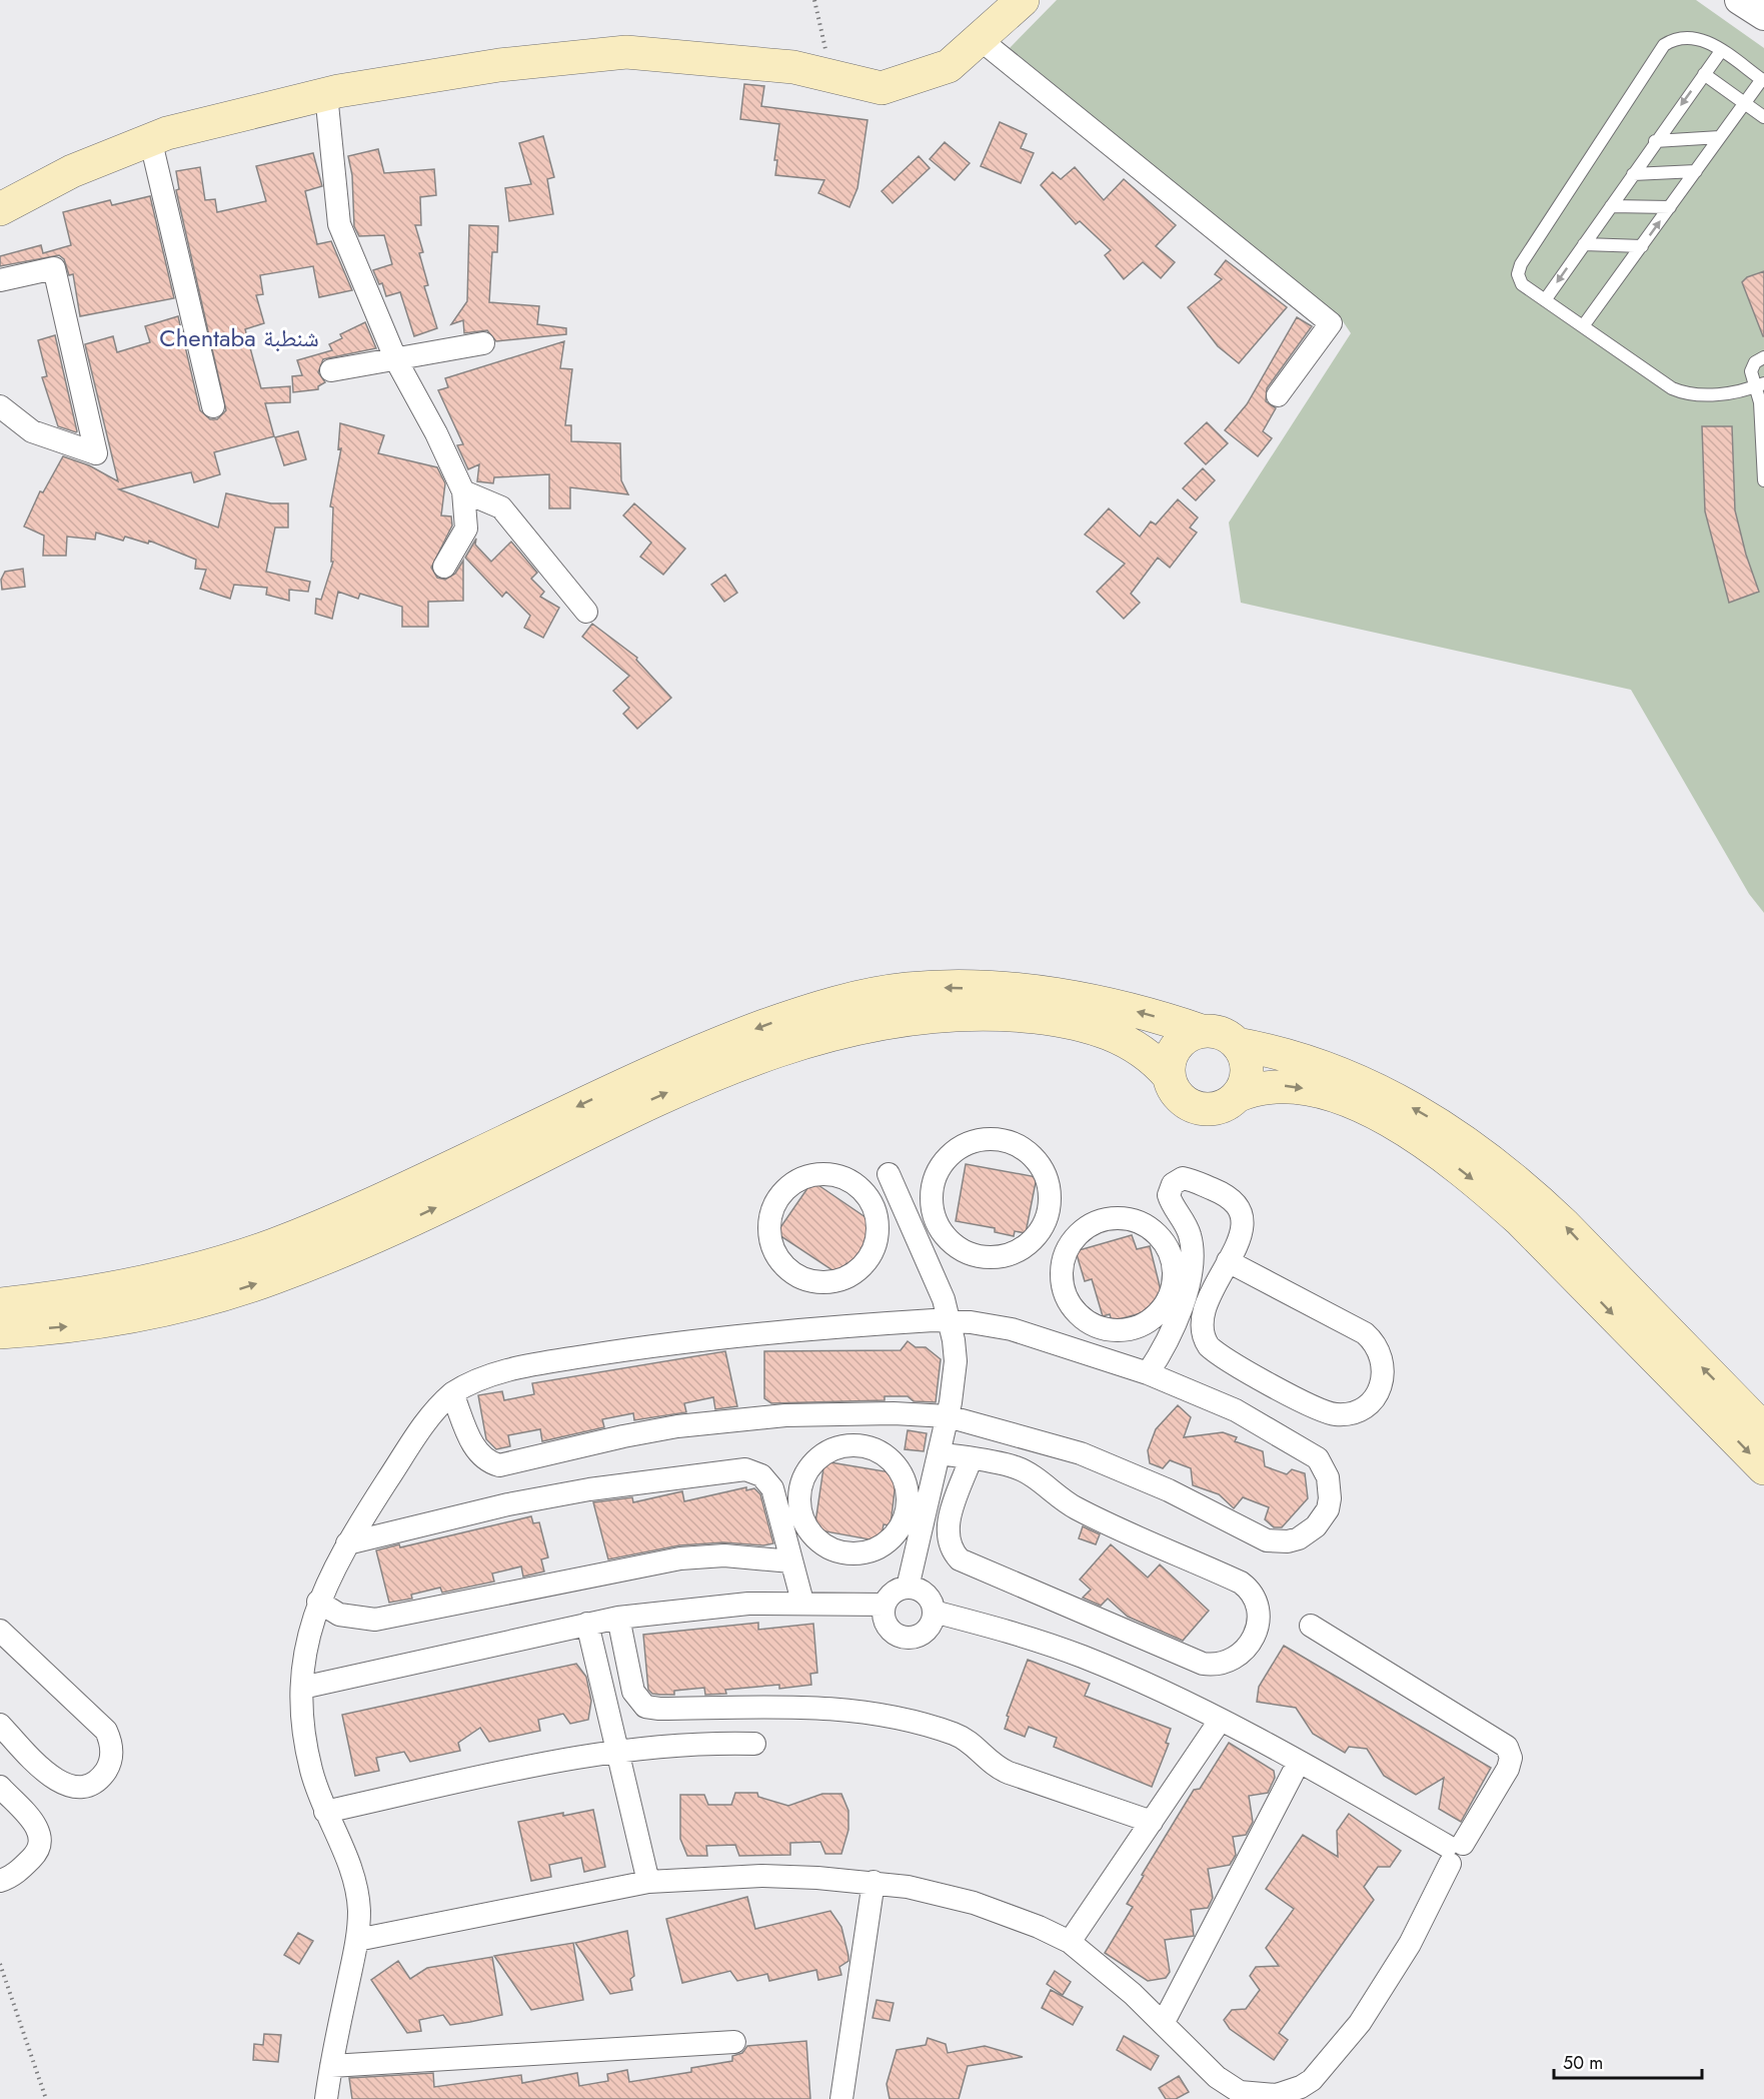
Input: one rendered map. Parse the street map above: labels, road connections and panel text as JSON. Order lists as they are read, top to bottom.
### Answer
{
  "districts": ["Chentaba شنطبة"],
  "scale_bar": "50 m"
}
